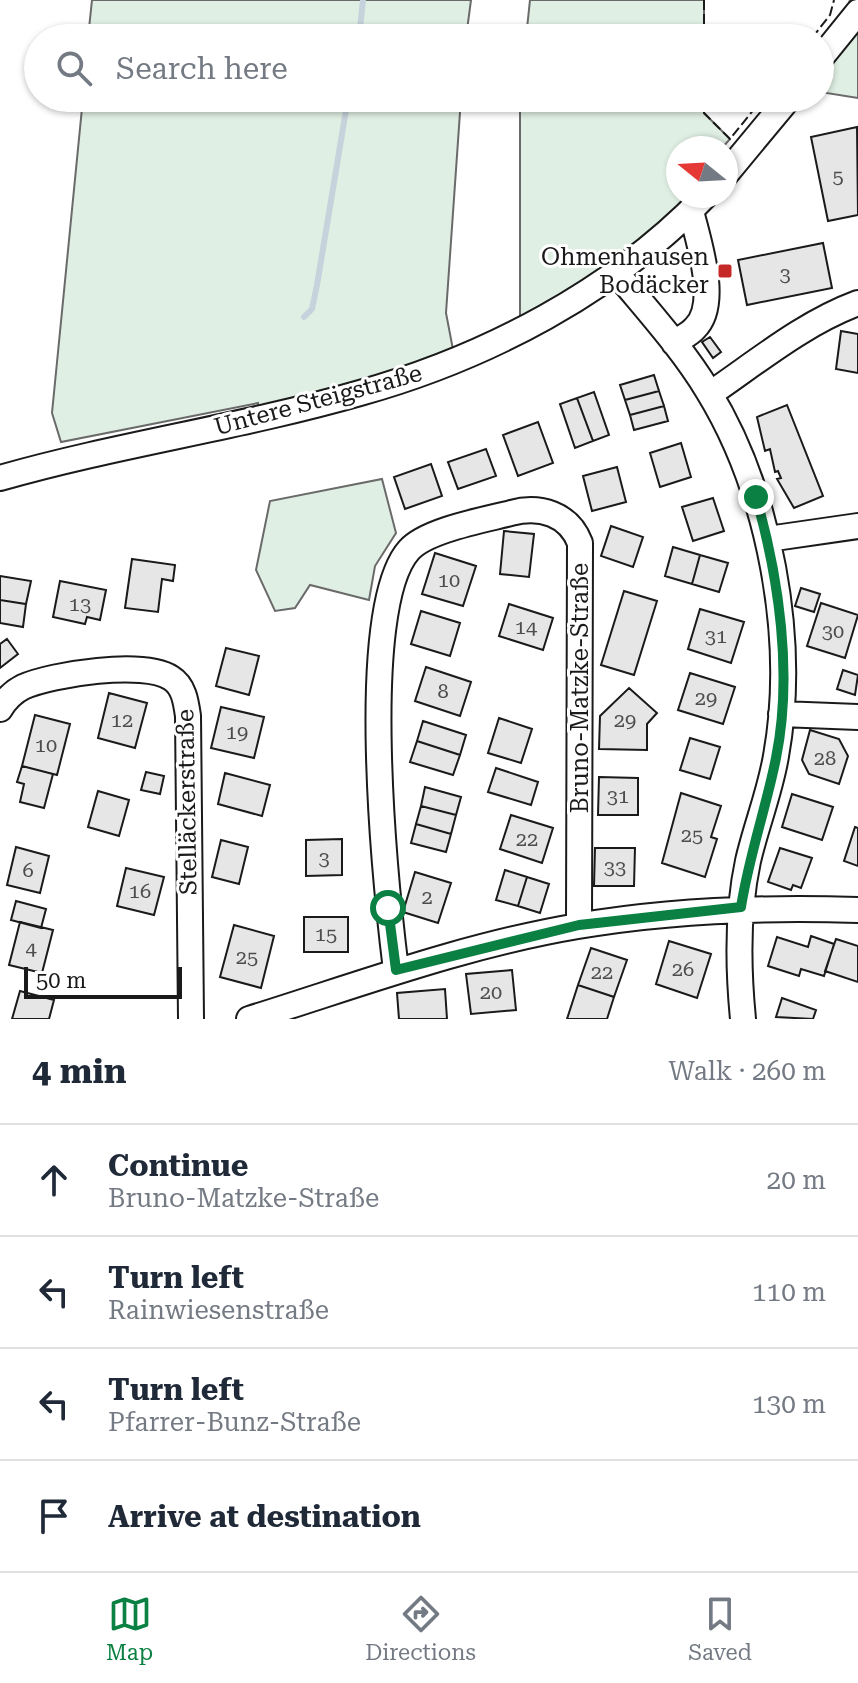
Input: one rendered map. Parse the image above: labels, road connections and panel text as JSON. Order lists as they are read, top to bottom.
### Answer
{
  "streets": {
    "street": ["Untere Steigstraße", "Bruno-Matzke-Straße", "Stelläckerstraße"]
  },
  "places": {
    "transit": ["Ohmenhausen Bodäcker"]
  },
  "house_numbers": [
    "5",
    "3",
    "10",
    "13",
    "14",
    "30",
    "31",
    "8",
    "29",
    "12",
    "29",
    "19",
    "10",
    "28",
    "31",
    "25",
    "22",
    "3",
    "33",
    "6",
    "16",
    "2",
    "15",
    "4",
    "25",
    "26",
    "22",
    "20"
  ],
  "scale_bar": "50 m",
  "north": "left",
  "page": {
    "search": "Search here",
    "scale": "50 m",
    "heading": ["4 min", "Walk · 260 m"],
    "list": [
      ["Continue", "Bruno-Matzke-Straße", "20 m"],
      ["Turn left", "Rainwiesenstraße", "110 m"],
      ["Turn left", "Pfarrer-Bunz-Straße", "130 m"],
      "Arrive at destination"
    ],
    "nav": ["Map", "Directions", "Saved"]
  }
}
